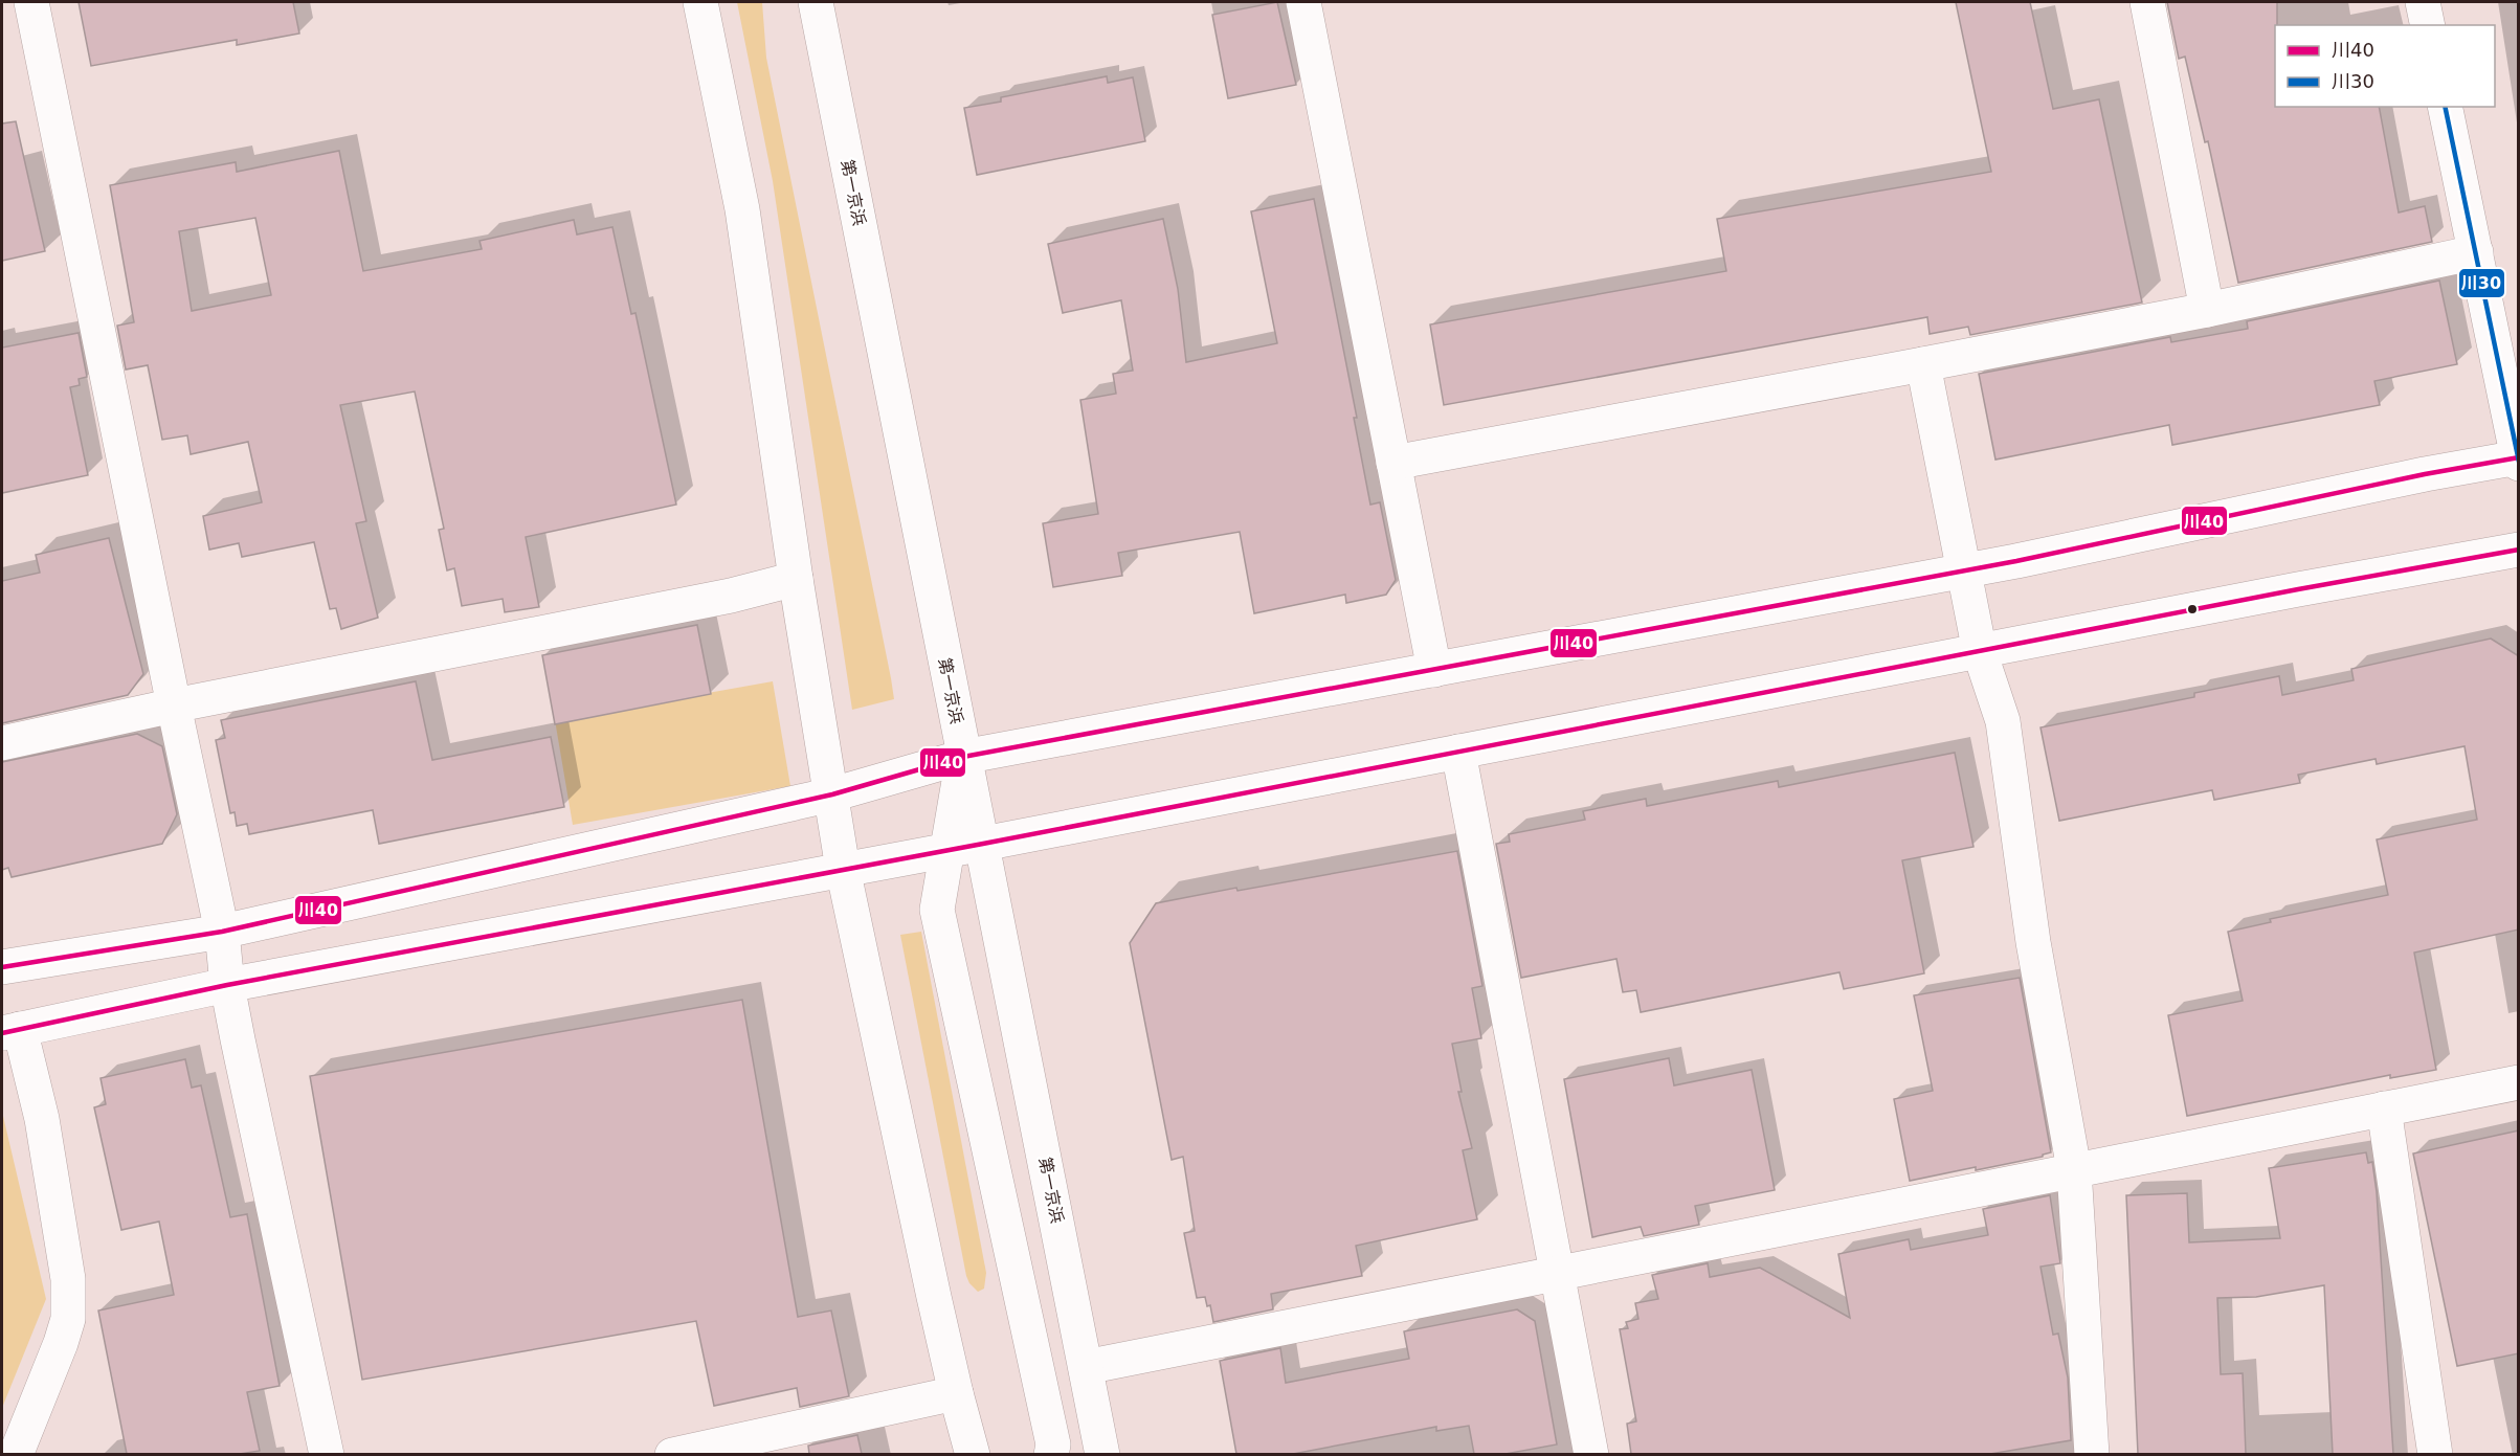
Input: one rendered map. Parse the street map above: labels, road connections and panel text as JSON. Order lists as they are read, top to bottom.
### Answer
{
  "streets": {
    "main road": ["第一京浜"]
  },
  "lines": ["transit line 川30", "transit line 川40"],
  "legend": ["川40", "川30"]
}
